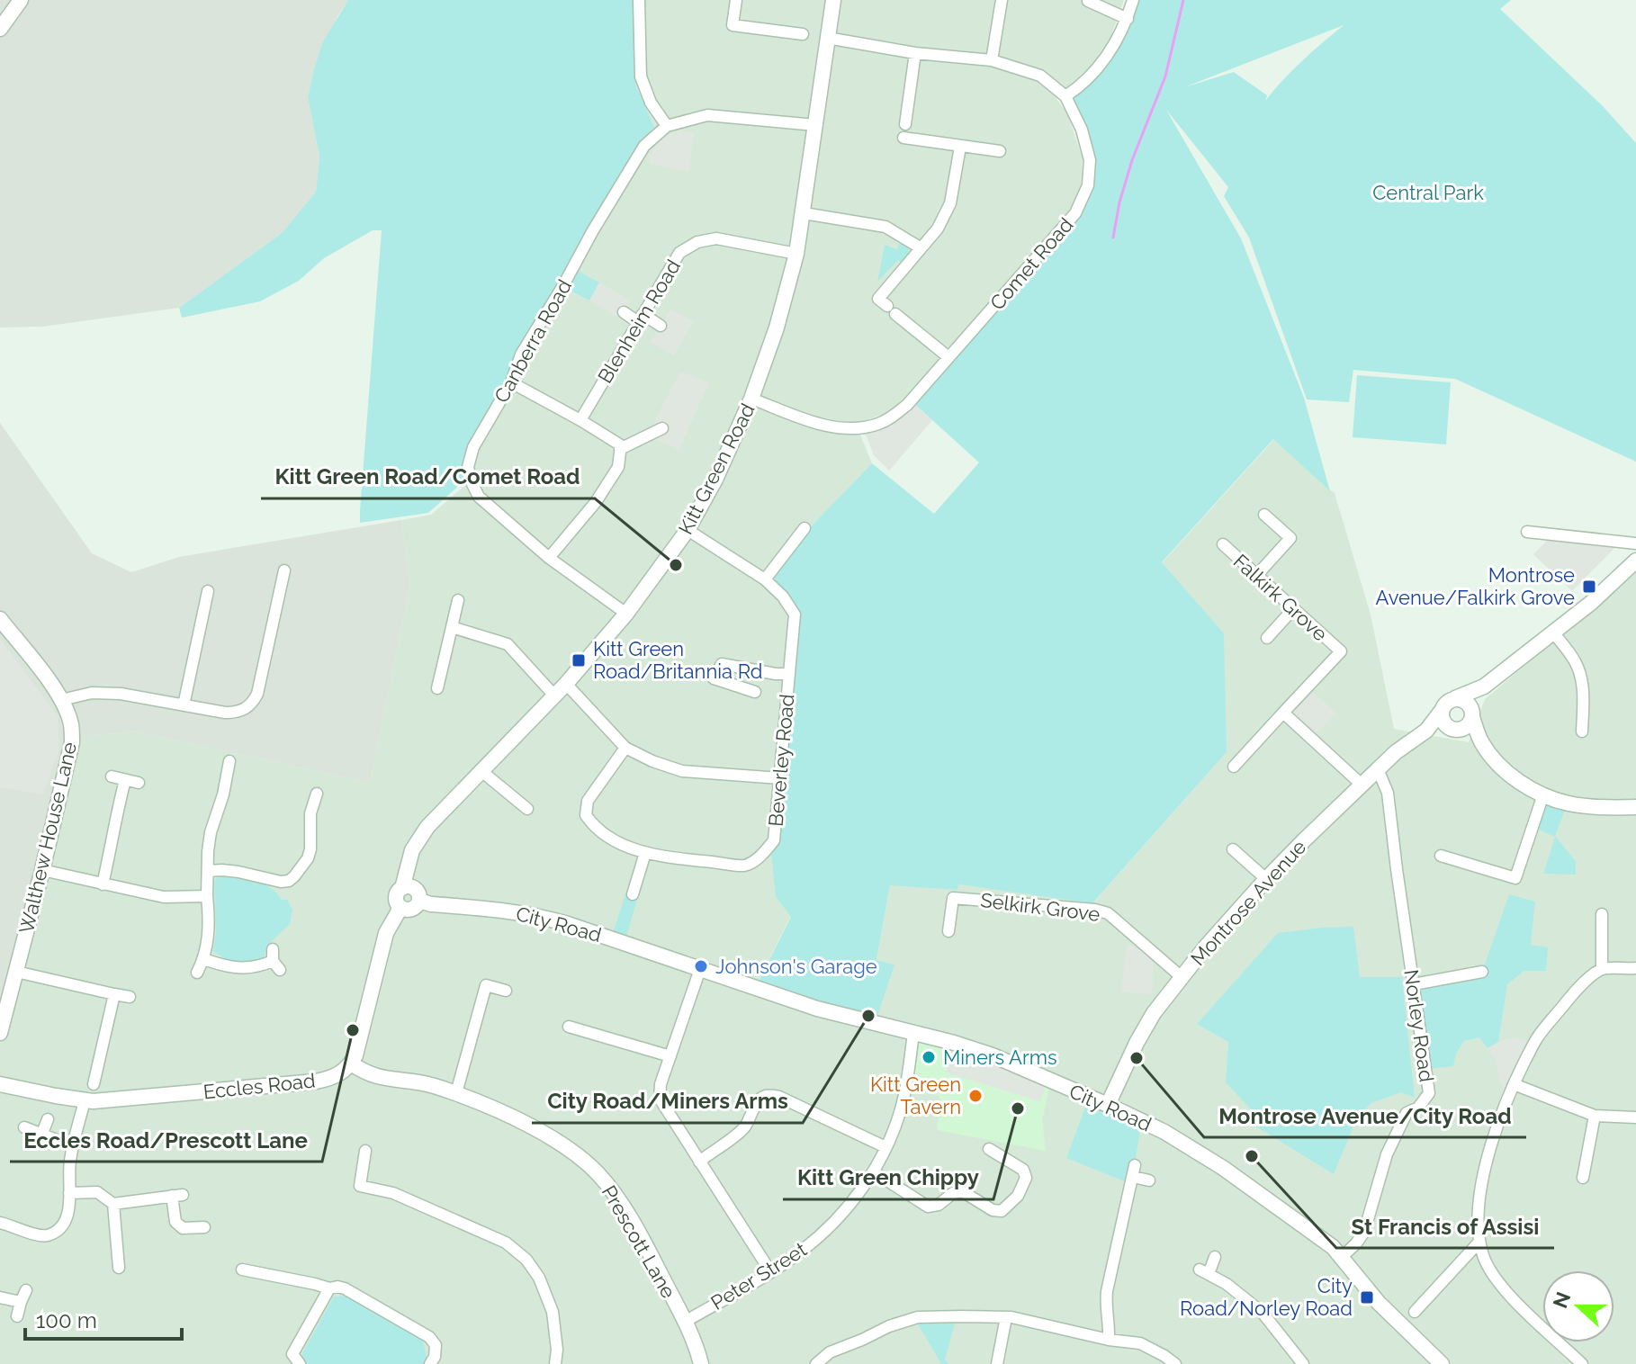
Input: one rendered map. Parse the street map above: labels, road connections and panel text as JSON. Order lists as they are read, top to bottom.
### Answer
{
  "streets": {
    "street": [
      "Comet Road",
      "Blenheim Road",
      "Canberra Road",
      "Kitt Green Road",
      "Falkirk Grove",
      "Beverley Road",
      "Walthew House Lane",
      "Montrose Avenue",
      "Selkirk Grove",
      "City Road",
      "Norley Road",
      "Eccles Road",
      "Prescott Lane",
      "Peter Street"
    ]
  },
  "crossings": [
    ["Comet Road", "Kitt Green Road"],
    ["Blenheim Road", "Kitt Green Road"],
    ["Canberra Road", "Kitt Green Road"],
    ["Kitt Green Road", "Beverley Road"],
    ["Kitt Green Road", "City Road"],
    ["Montrose Avenue", "Selkirk Grove"],
    ["Montrose Avenue", "City Road"],
    ["Montrose Avenue", "Norley Road"],
    ["City Road", "Norley Road"],
    ["City Road", "Peter Street"],
    ["Eccles Road", "Prescott Lane"],
    ["Prescott Lane", "Peter Street"]
  ],
  "parks": ["Central Park"],
  "places": {
    "other": [
      "Kitt Green Road/Comet Road",
      "Johnson's Garage",
      "City Road/Miners Arms",
      "Eccles Road/Prescott Lane",
      "Miners Arms",
      "Montrose Avenue/City Road",
      "Kitt Green Tavern",
      "Kitt Green Chippy",
      "St Francis of Assisi"
    ],
    "transit": ["Montrose Avenue/Falkirk Grove", "Kitt Green Road/Britannia Rd", "City Road/Norley Road"]
  },
  "scale_bar": "100 m",
  "north": "left"
}
